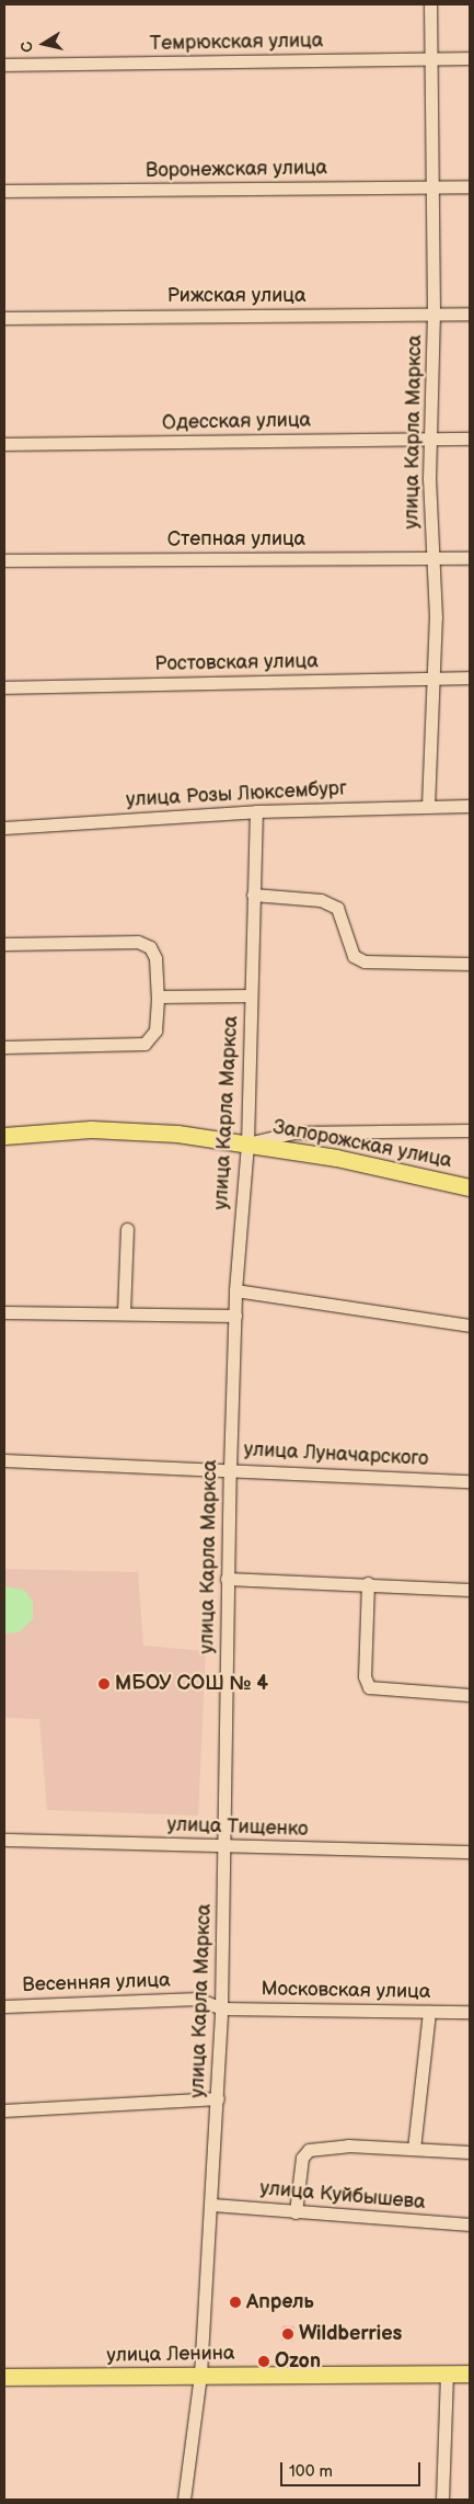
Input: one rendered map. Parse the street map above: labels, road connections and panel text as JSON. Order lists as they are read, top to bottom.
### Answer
{
  "streets": {
    "main road": ["Запорожская улица", "улица Ленина"],
    "street": [
      "Темрюкская улица",
      "Воронежская улица",
      "Рижская улица",
      "Одесская улица",
      "улица Карла Маркса",
      "Степная улица",
      "Ростовская улица",
      "улица Розы Люксембург",
      "улица Луначарского",
      "улица Тищенко",
      "Весенняя улица",
      "Московская улица",
      "улица Куйбышева"
    ]
  },
  "crossings": [
    ["Темрюкская улица", "улица Карла Маркса"],
    ["Воронежская улица", "улица Карла Маркса"],
    ["Рижская улица", "улица Карла Маркса"],
    ["Одесская улица", "улица Карла Маркса"],
    ["улица Карла Маркса", "Степная улица"],
    ["улица Карла Маркса", "Ростовская улица"],
    ["улица Карла Маркса", "улица Розы Люксембург"],
    ["улица Карла Маркса", "Запорожская улица"],
    ["улица Карла Маркса", "улица Луначарского"],
    ["улица Карла Маркса", "улица Тищенко"],
    ["улица Карла Маркса", "Весенняя улица"],
    ["улица Карла Маркса", "Московская улица"],
    ["улица Карла Маркса", "улица Куйбышева"],
    ["улица Карла Маркса", "улица Ленина"],
    ["Весенняя улица", "Московская улица"]
  ],
  "places": [
    "МБОУ СОШ № 4",
    "Апрель",
    "Wildberries",
    "Ozon"
  ],
  "scale_bar": "100 m",
  "north": "left"
}
